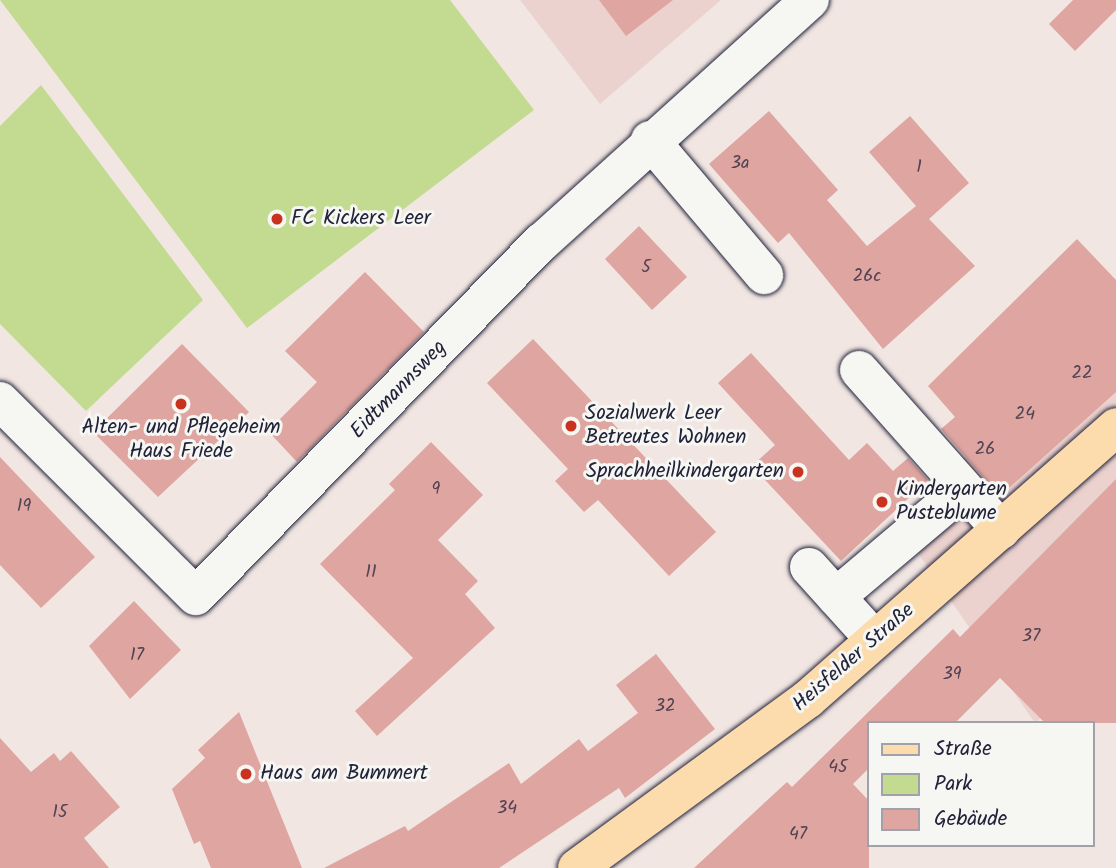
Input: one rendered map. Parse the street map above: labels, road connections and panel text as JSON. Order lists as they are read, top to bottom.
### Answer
{
  "streets": {
    "main road": ["Heisfelder Straße"],
    "street": ["Eidtmannsweg"]
  },
  "places": [
    "FC Kickers Leer",
    "Alten- und Pflegeheim Haus Friede",
    "Sozialwerk Leer Betreutes Wohnen",
    "Sprachheilkindergarten",
    "Kindergarten Pusteblume",
    "Haus am Bummert"
  ],
  "house_numbers": [
    "3a",
    "1",
    "5",
    "26c",
    "22",
    "24",
    "26",
    "9",
    "19",
    "11",
    "37",
    "17",
    "39",
    "32",
    "45",
    "34",
    "15",
    "47"
  ],
  "legend": ["Straße", "Park", "Gebäude"]
}
